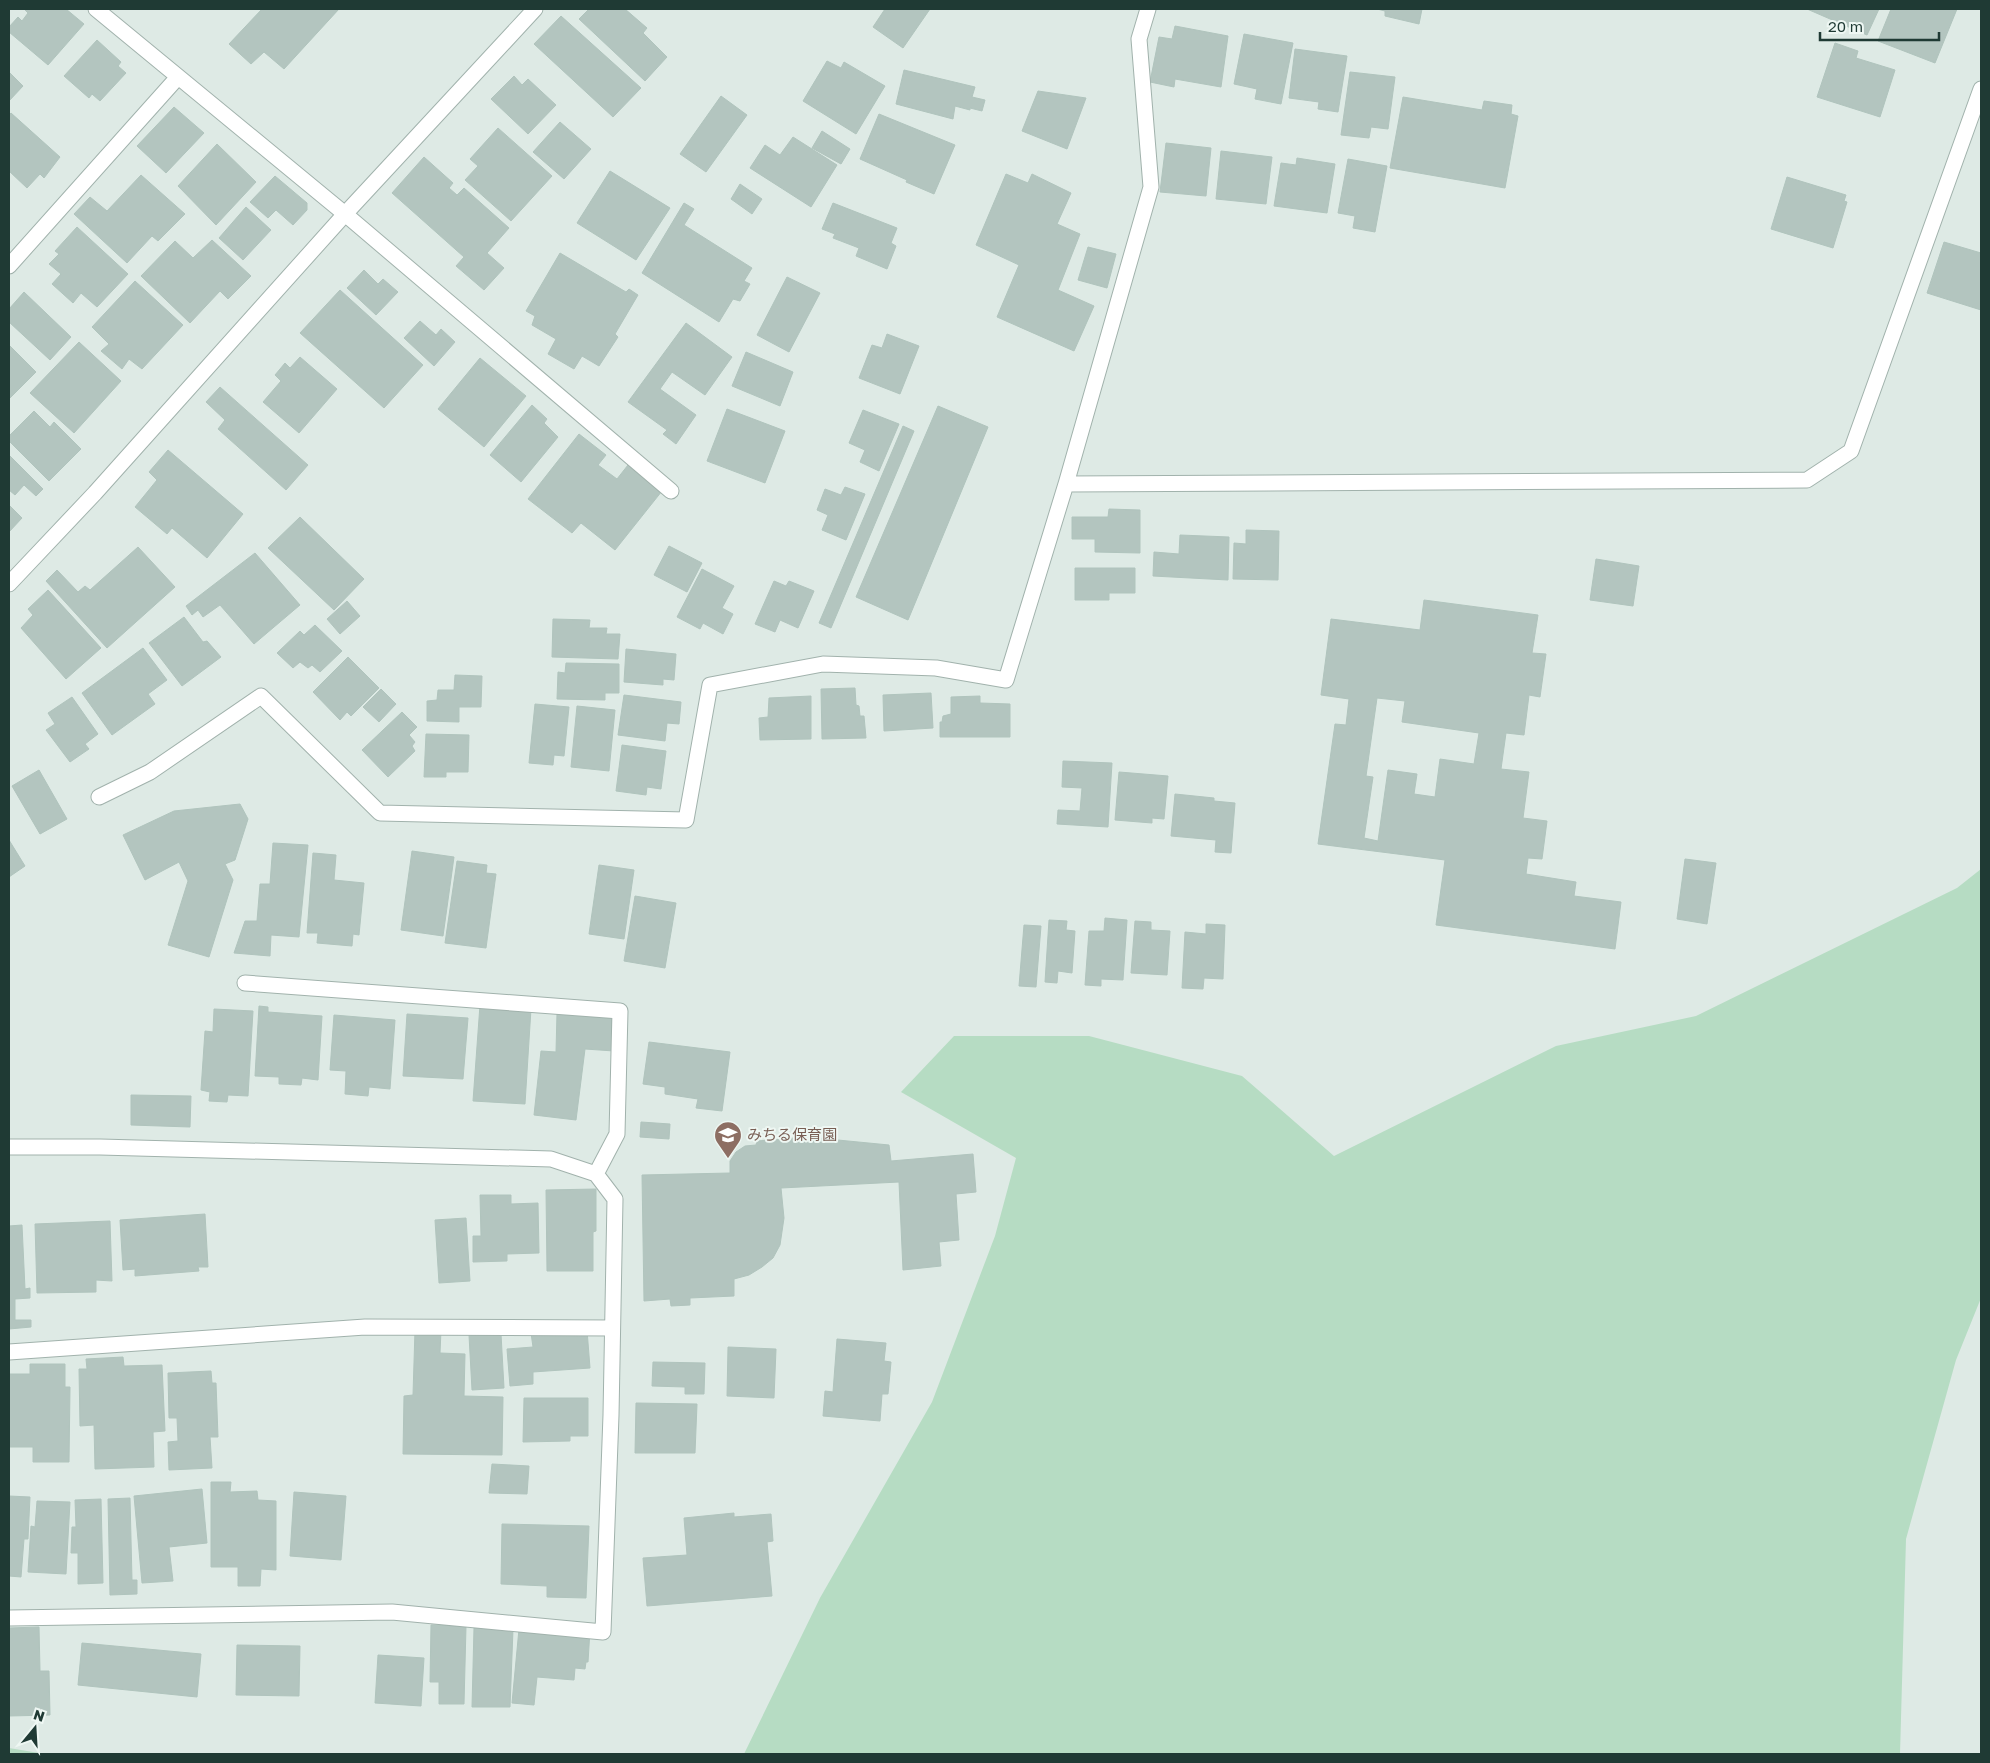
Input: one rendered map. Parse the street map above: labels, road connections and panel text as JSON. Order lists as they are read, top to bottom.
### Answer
{
  "places": {
    "school or university": ["みちる保育園"]
  },
  "scale_bar": "20 m",
  "north": "top"
}
